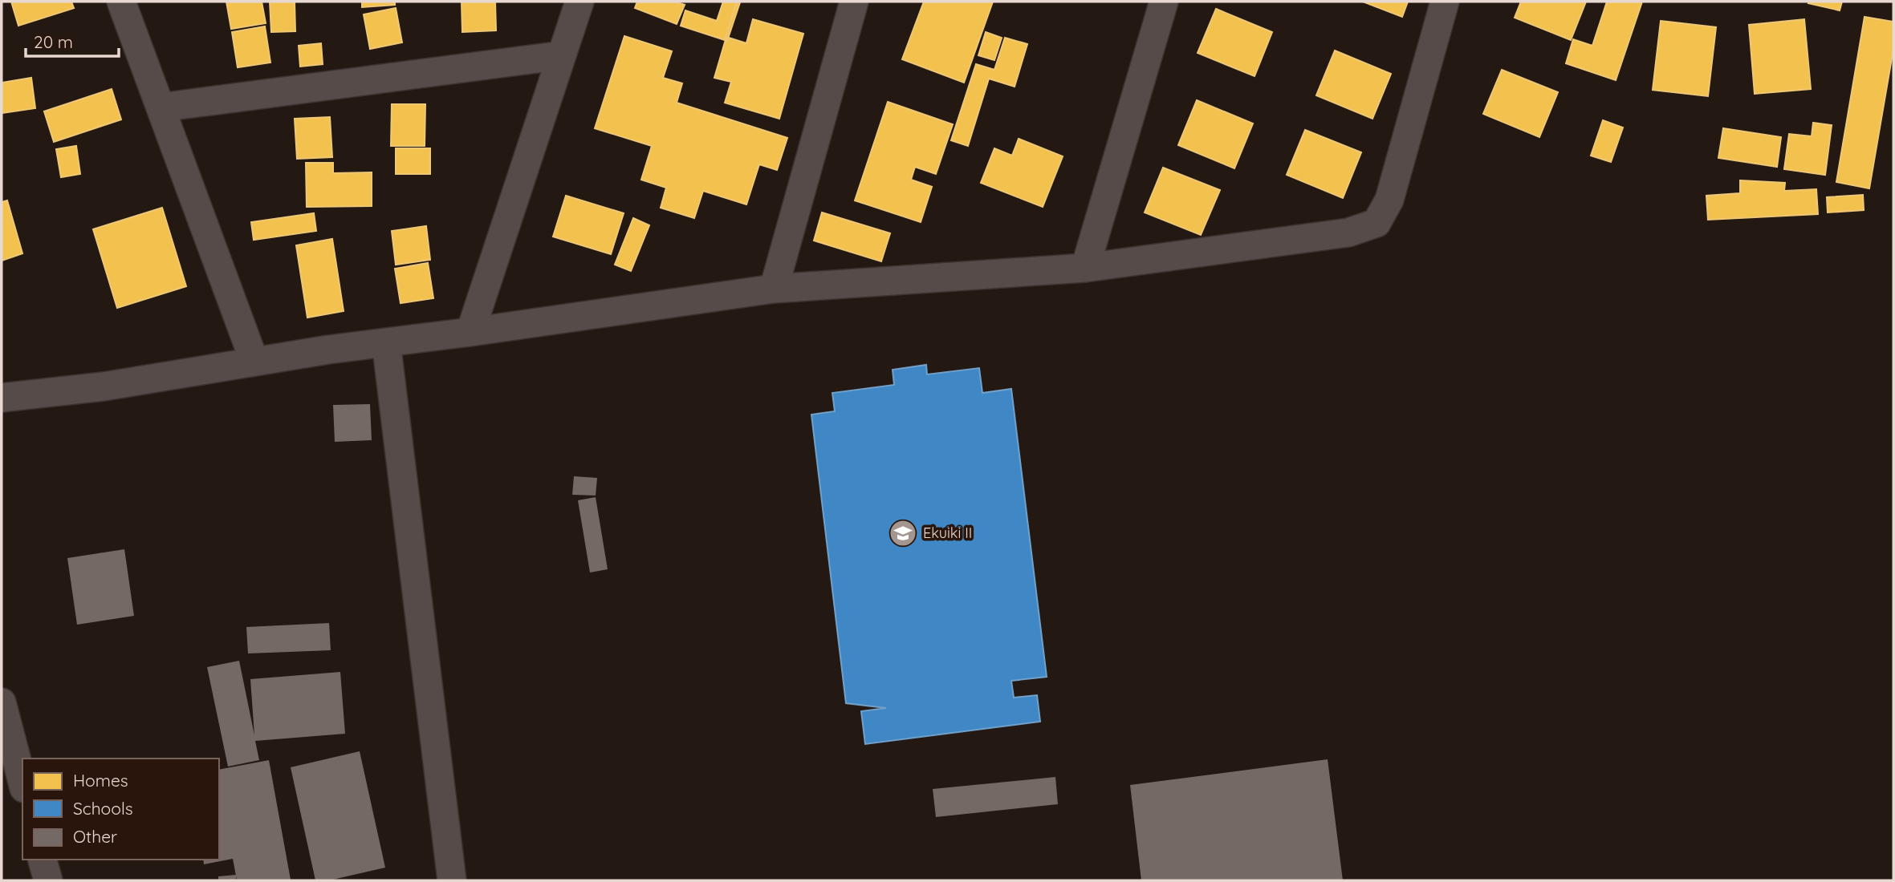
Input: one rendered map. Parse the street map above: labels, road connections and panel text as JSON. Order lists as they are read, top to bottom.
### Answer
{
  "places": {
    "school or university": ["Ekuiki II"]
  },
  "legend": ["Homes", "Schools", "Other"],
  "scale_bar": "20 m"
}
